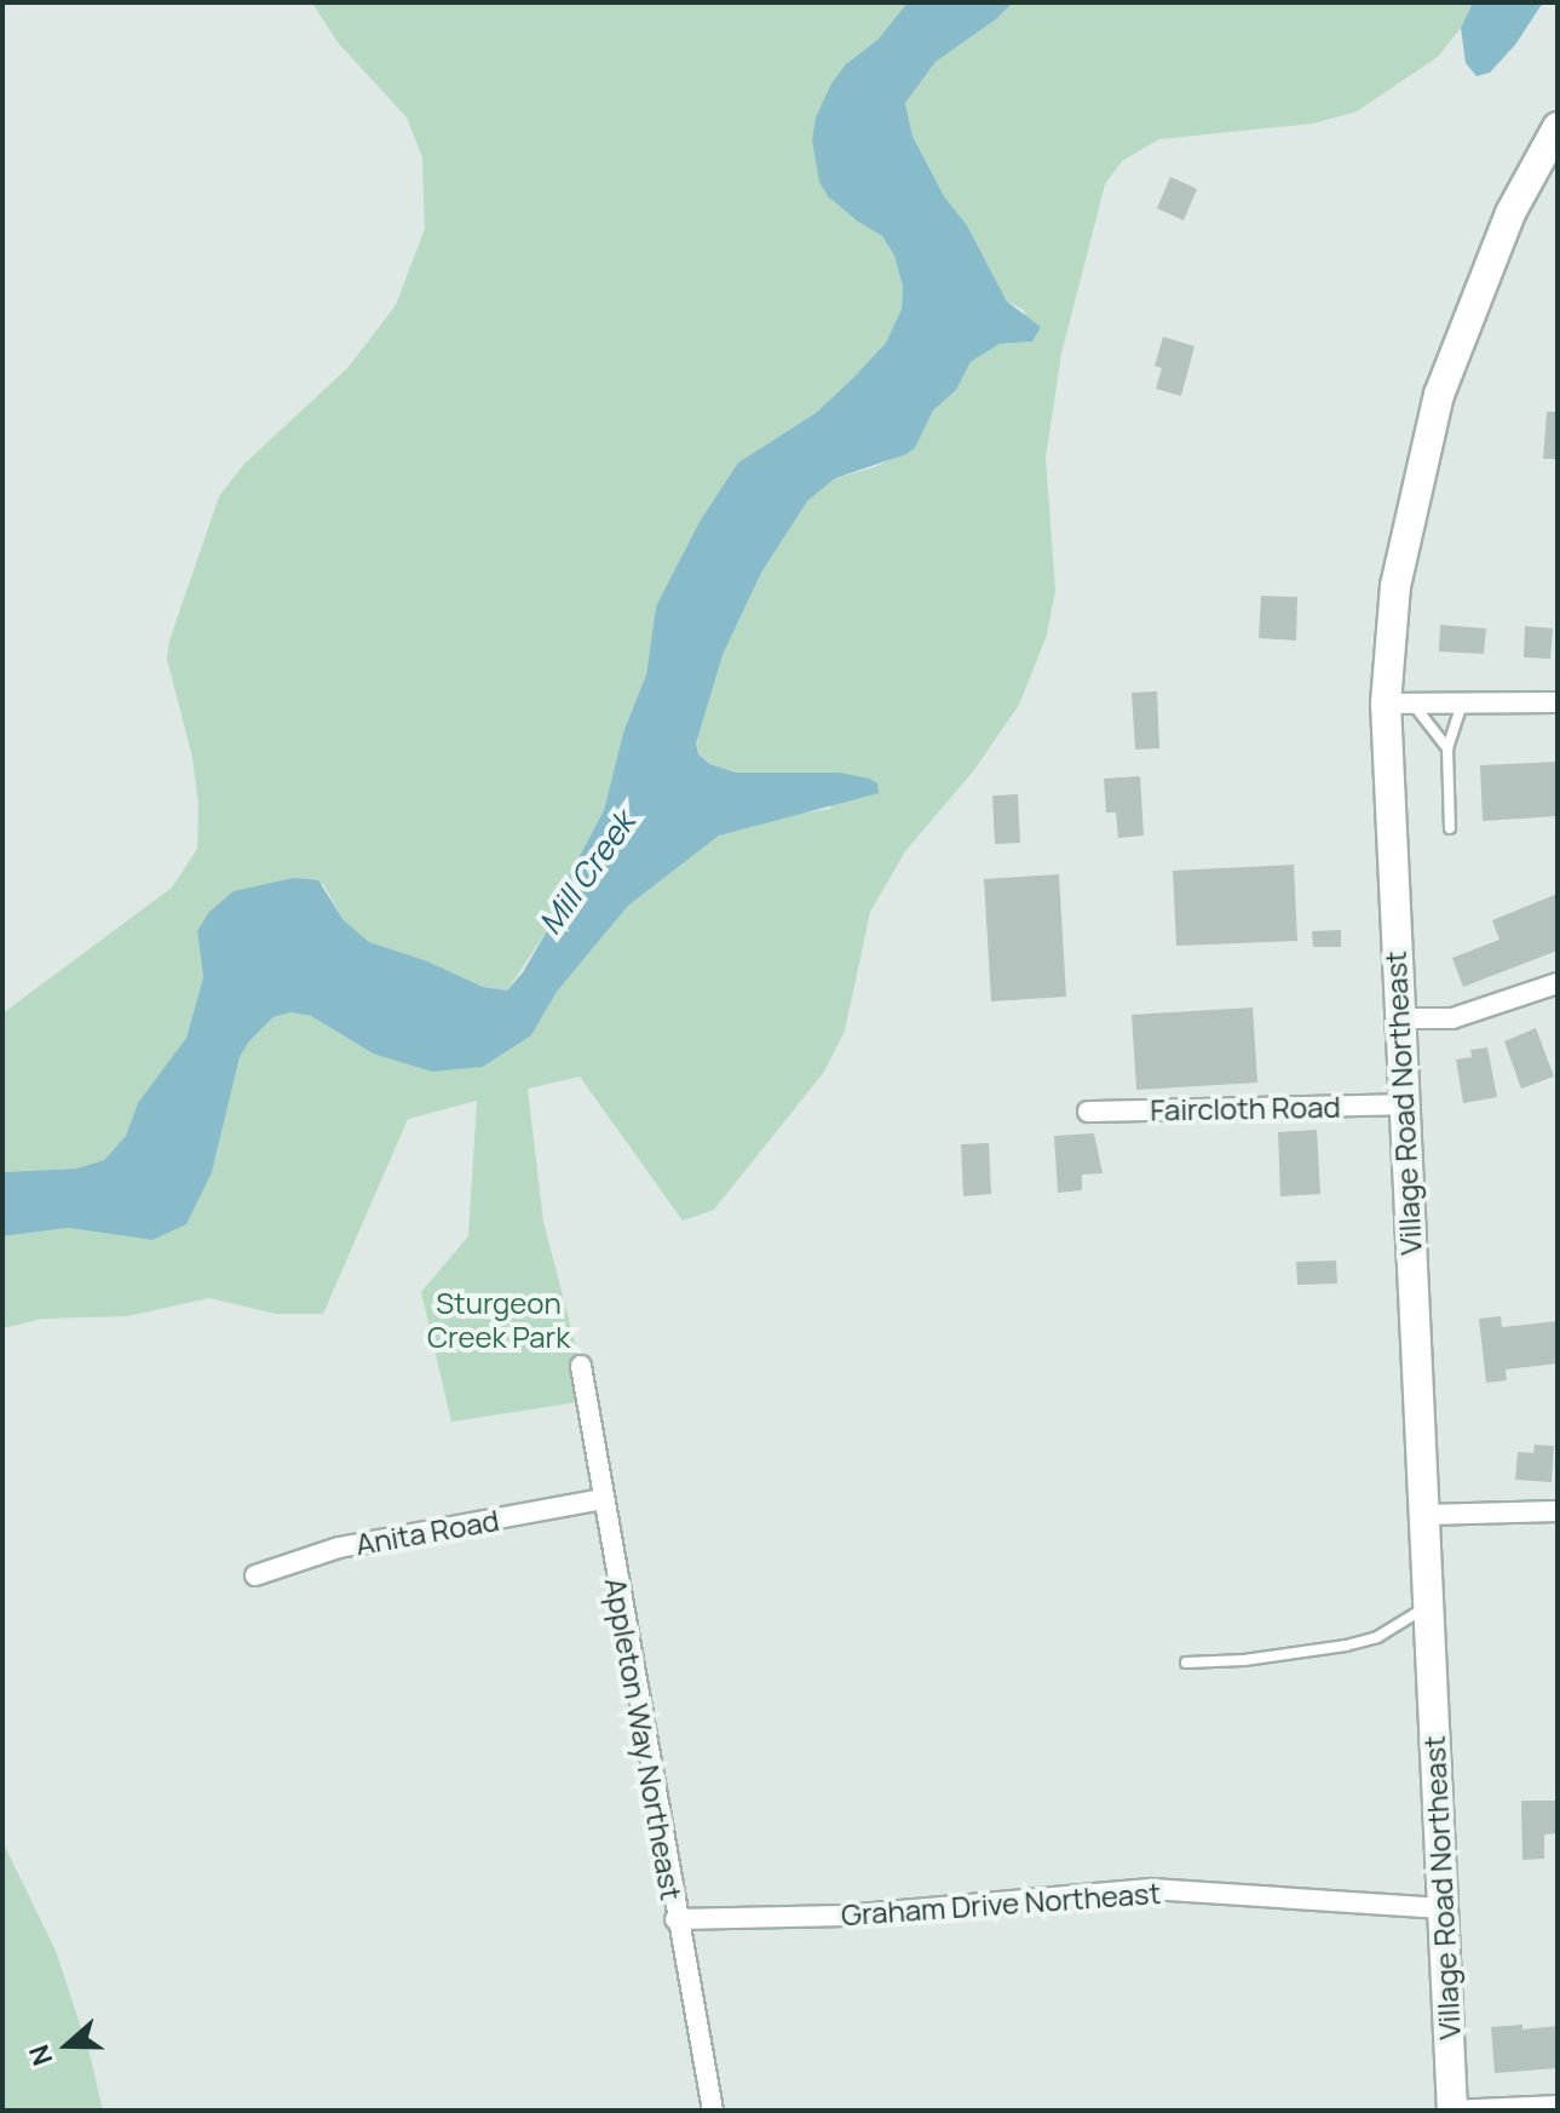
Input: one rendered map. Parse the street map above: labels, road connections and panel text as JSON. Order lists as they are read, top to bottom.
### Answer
{
  "streets": {
    "main road": ["Village Road Northeast"],
    "street": [
      "Faircloth Road",
      "Anita Road",
      "Appleton Way Northeast",
      "Graham Drive Northeast"
    ]
  },
  "crossings": [
    ["Village Road Northeast", "Faircloth Road"],
    ["Village Road Northeast", "Graham Drive Northeast"],
    ["Anita Road", "Appleton Way Northeast"],
    ["Appleton Way Northeast", "Graham Drive Northeast"]
  ],
  "water": ["Mill Creek"],
  "parks": ["Sturgeon Creek Park"],
  "north": "left"
}
